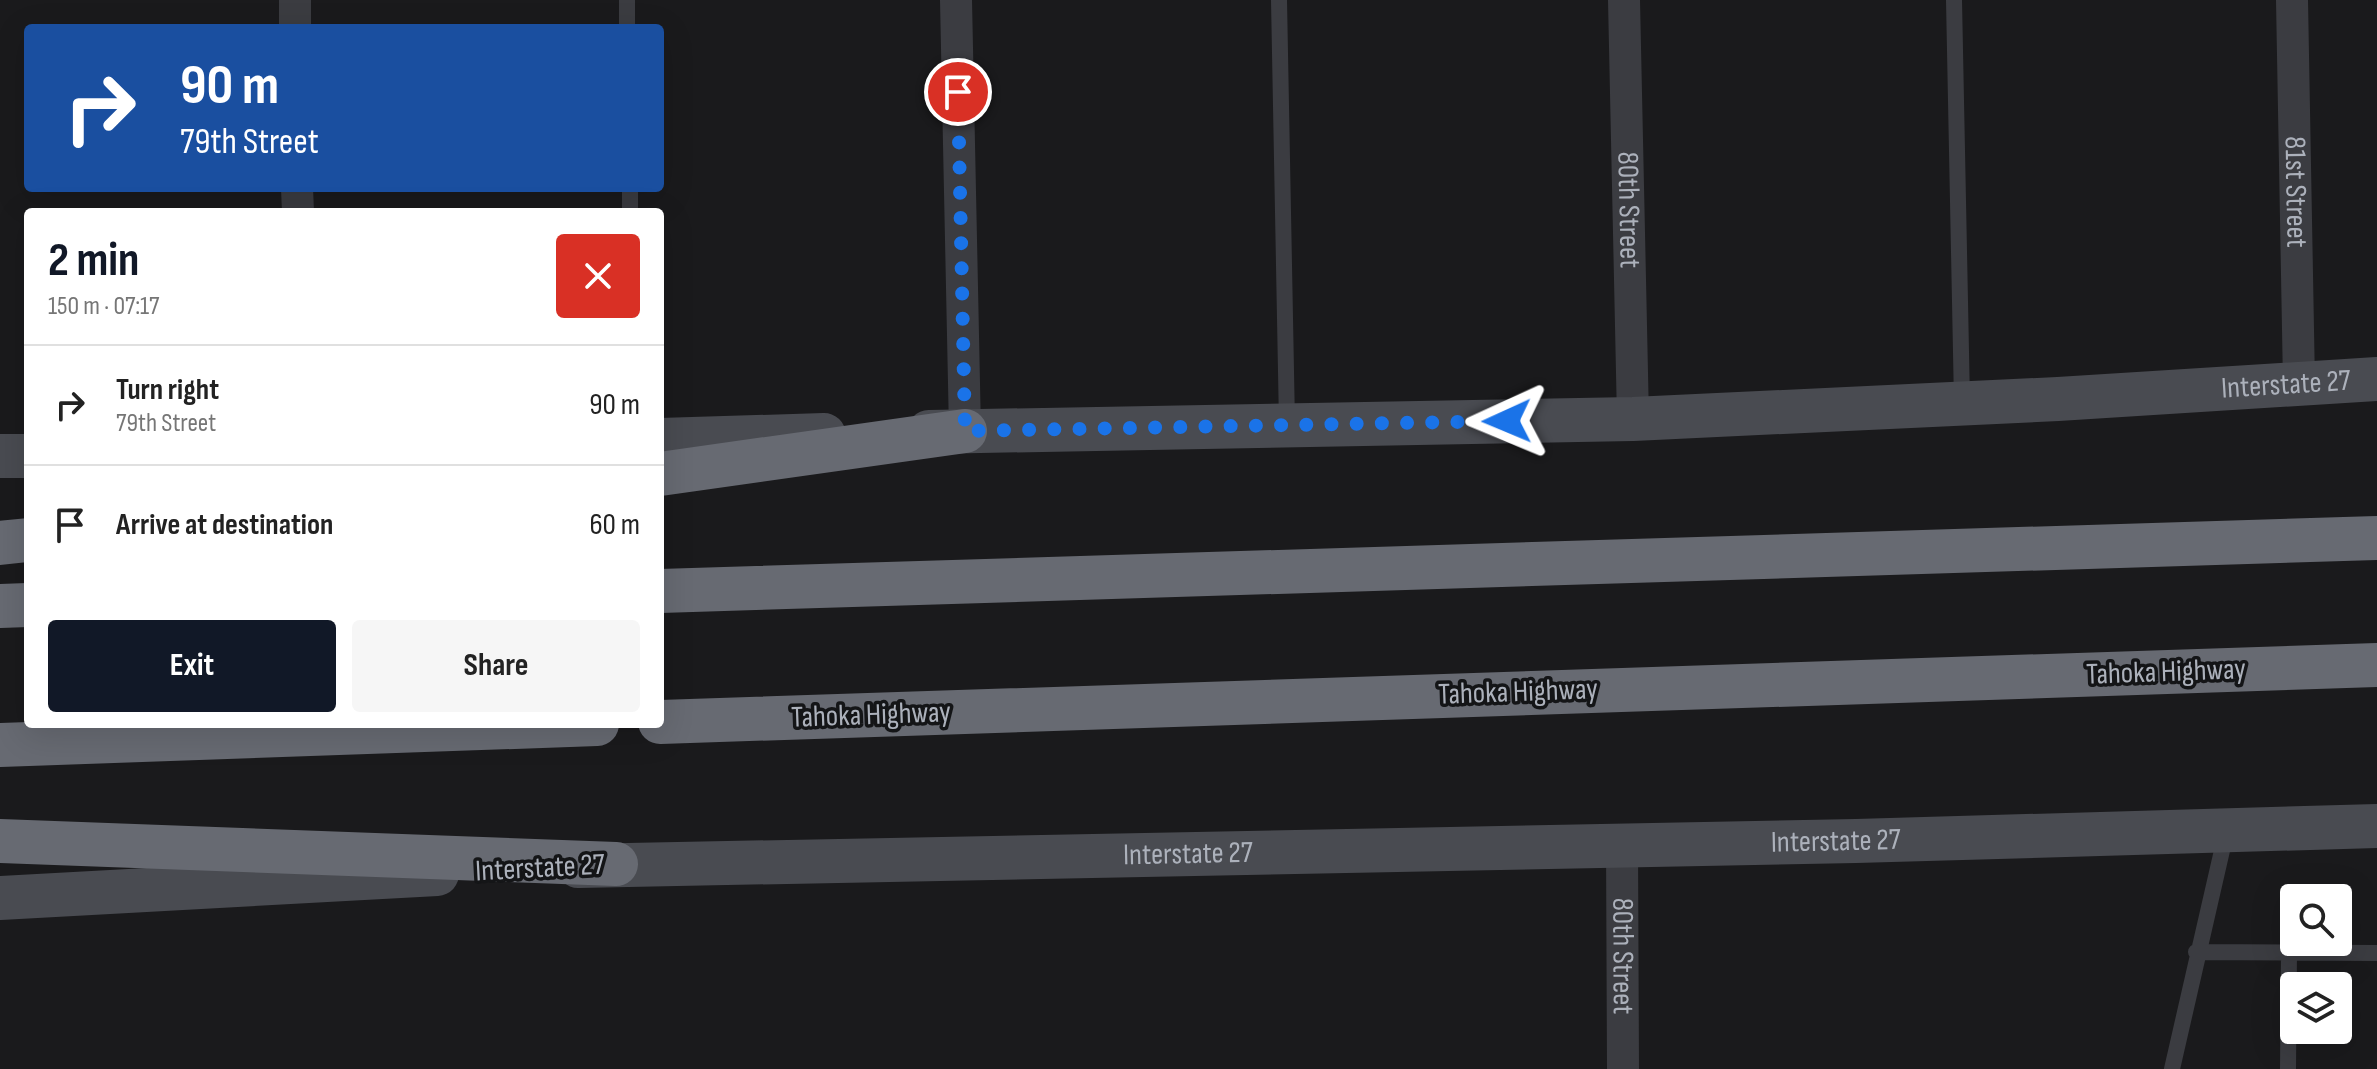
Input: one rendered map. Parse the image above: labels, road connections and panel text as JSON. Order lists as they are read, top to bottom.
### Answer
{
  "streets": {
    "highway": ["Tahoka Highway"],
    "main road": ["Interstate 27"],
    "street": ["81st Street", "80th Street"]
  },
  "crossings": [
    ["81st Street", "Interstate 27"],
    ["80th Street", "Interstate 27"]
  ],
  "page": {
    "turn": ["90 m", "79th Street"],
    "heading": ["2 min", "150 m · 07:17"],
    "list": [
      {
        "name": "Turn right",
        "note": "79th Street",
        "value": "90 m"
      },
      {
        "name": "Arrive at destination",
        "value": "60 m"
      }
    ],
    "buttons": ["Exit", "Share"]
  }
}
